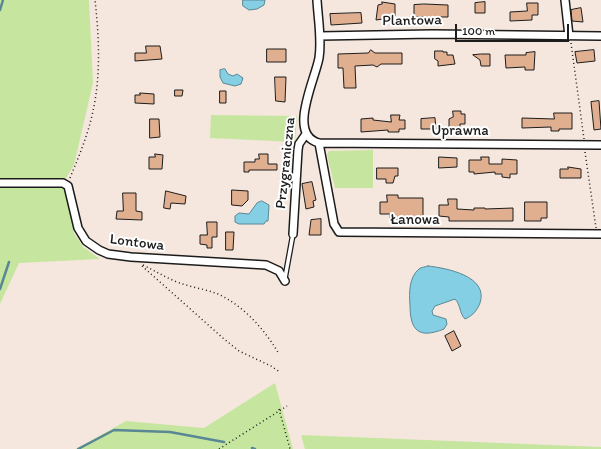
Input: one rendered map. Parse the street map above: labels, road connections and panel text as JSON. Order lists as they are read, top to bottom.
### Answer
{
  "streets": {
    "street": [
      "Plantowa",
      "Uprawna",
      "Przygraniczna",
      "Łanowa",
      "Lontowa"
    ]
  },
  "crossings": [
    ["Plantowa", "Przygraniczna"],
    ["Uprawna", "Łanowa"],
    ["Przygraniczna", "Lontowa"]
  ],
  "scale_bar": "100 m"
}
